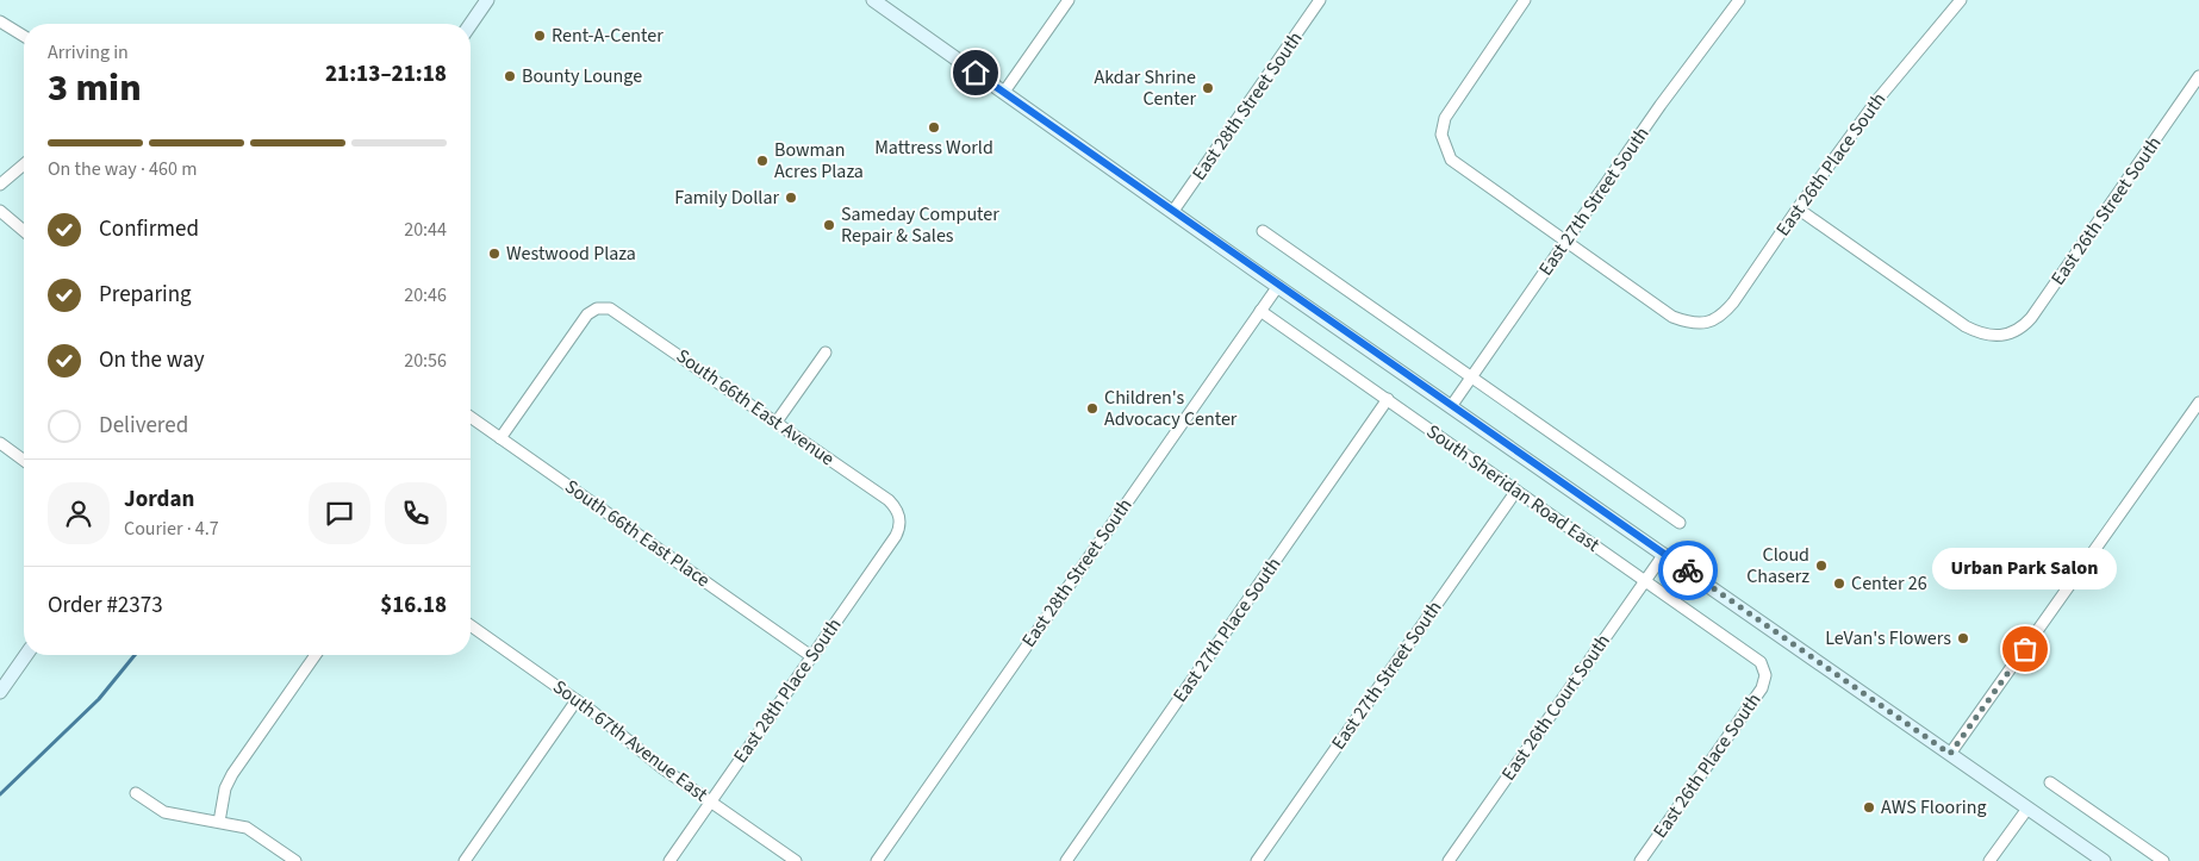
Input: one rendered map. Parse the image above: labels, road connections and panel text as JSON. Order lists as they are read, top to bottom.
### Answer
{
  "streets": {
    "main road": ["South Sheridan Road East"],
    "street": [
      "East 28th Street South",
      "East 26th Place South",
      "East 27th Street South",
      "East 26th Street South",
      "South 66th East Avenue",
      "South 66th East Place",
      "East 27th Place South",
      "East 28th Place South",
      "East 26th Court South",
      "South 67th Avenue East"
    ]
  },
  "crossings": [
    ["East 28th Street South", "South Sheridan Road East"],
    ["East 26th Place South", "East 27th Street South"],
    ["East 26th Place South", "East 26th Street South"],
    ["East 26th Place South", "South Sheridan Road East"],
    ["East 27th Street South", "South Sheridan Road East"],
    ["South 66th East Avenue", "South 66th East Place"],
    ["South 66th East Avenue", "East 28th Place South"],
    ["South Sheridan Road East", "East 27th Place South"],
    ["South Sheridan Road East", "East 26th Court South"],
    ["South 66th East Place", "East 28th Place South"],
    ["East 28th Place South", "South 67th Avenue East"]
  ],
  "places": [
    "Rent-A-Center",
    "Bounty Lounge",
    "Akdar Shrine Center",
    "Mattress World",
    "Bowman Acres Plaza",
    "Family Dollar",
    "Sameday Computer Repair & Sales",
    "Westwood Plaza",
    "Children's Advocacy Center",
    "Cloud Chaserz",
    "Center 26",
    "LeVan's Flowers",
    "Urban Park Salon",
    "AWS Flooring"
  ],
  "page": {
    "heading": ["3 min", "Arriving in", "21:13–21:18"],
    "panel": [
      "Jordan",
      "Courier · 4.7",
      "Order #2373",
      "$16.18"
    ],
    "bar": "On the way · 460 m",
    "list": [
      ["Confirmed", "20:44"],
      ["Preparing", "20:46"],
      ["On the way", "20:56"],
      "Delivered"
    ],
    "bubble": "Urban Park Salon"
  }
}
